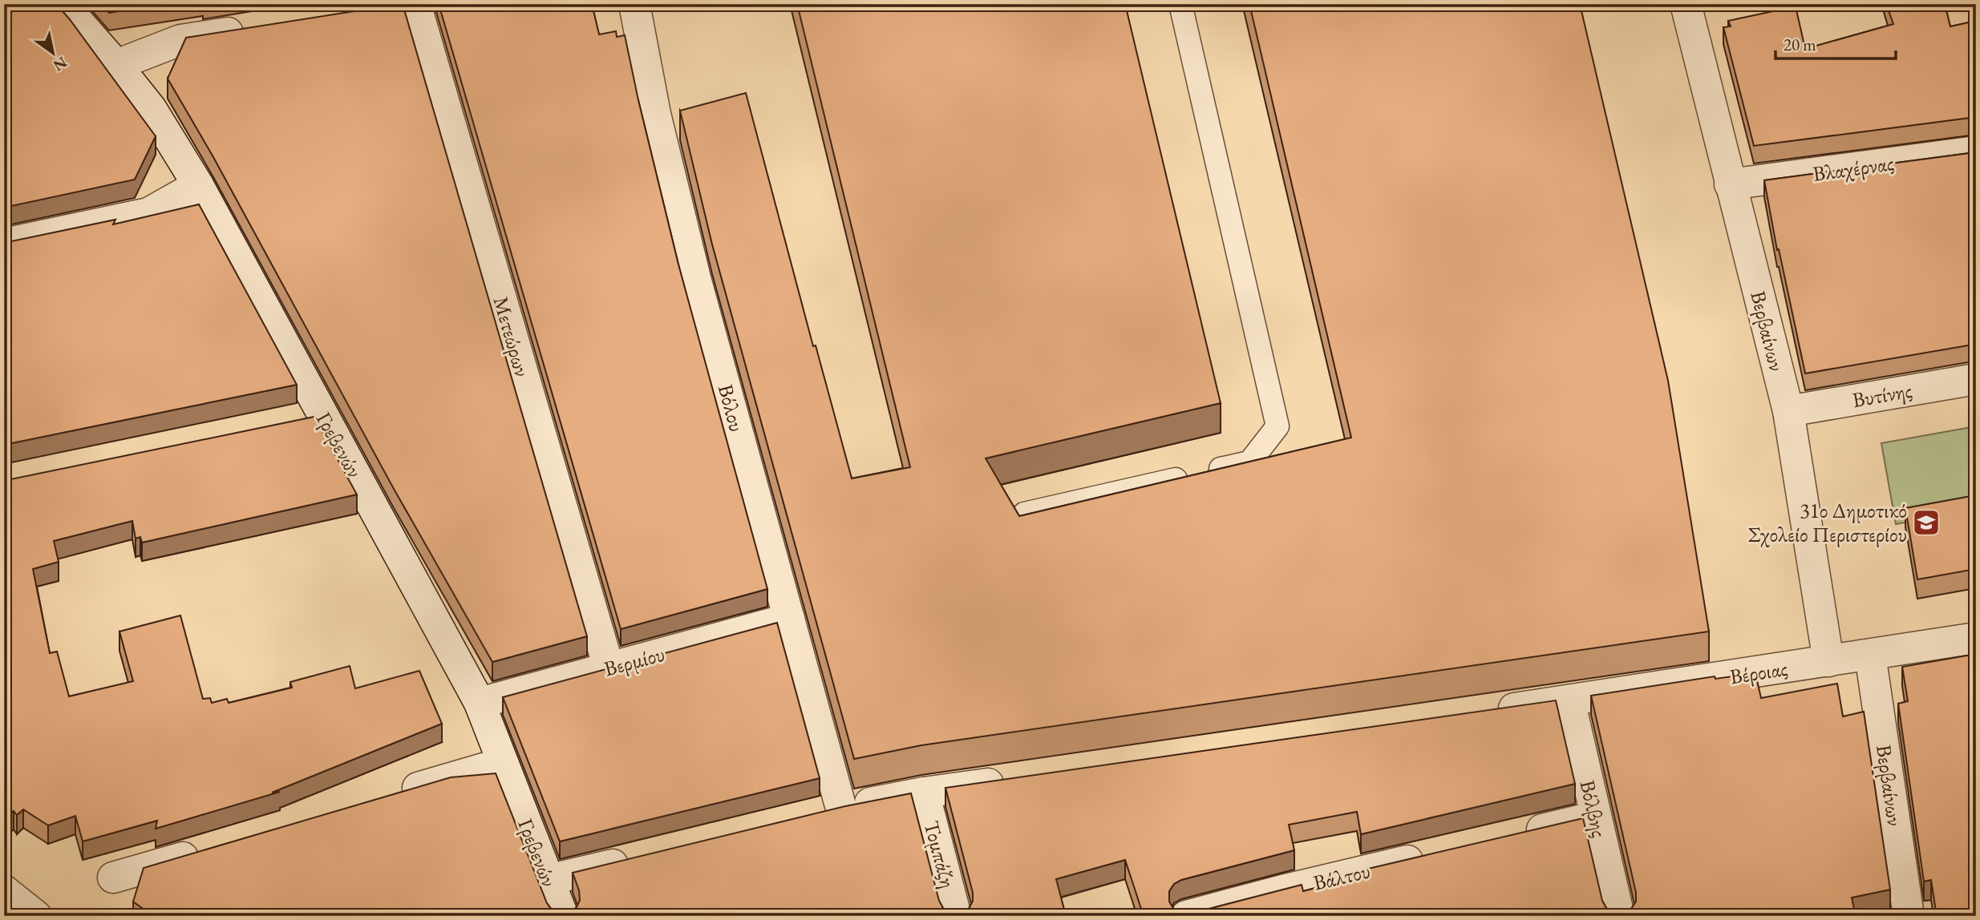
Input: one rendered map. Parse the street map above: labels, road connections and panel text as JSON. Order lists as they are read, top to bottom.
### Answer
{
  "streets": {
    "street": [
      "Βλαχέρνας",
      "Βερβαίνων",
      "Μετεώρων",
      "Βυτίνης",
      "Βόλου",
      "Γρεβενών",
      "Βερμίου",
      "Βέροιας",
      "Βόλβης",
      "Τομπάζη",
      "Βάλτου"
    ]
  },
  "crossings": [
    ["Βλαχέρνας", "Βερβαίνων"],
    ["Βερβαίνων", "Βυτίνης"],
    ["Βερβαίνων", "Βέροιας"],
    ["Μετεώρων", "Βερμίου"],
    ["Βόλου", "Βερμίου"],
    ["Βόλου", "Τομπάζη"],
    ["Γρεβενών", "Βερμίου"],
    ["Βέροιας", "Βόλβης"]
  ],
  "places": {
    "school or university": ["31ο Δημοτικό Σχολείο Περιστερίου"]
  },
  "scale_bar": "20 m",
  "north": "bottom right"
}
